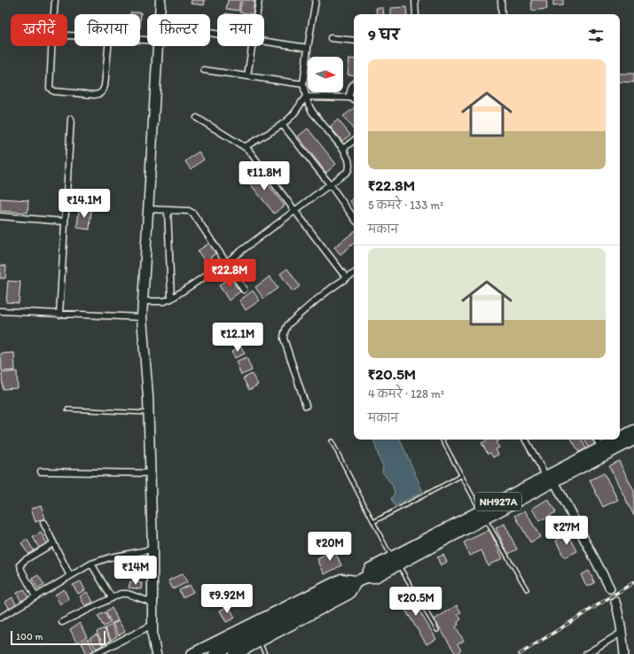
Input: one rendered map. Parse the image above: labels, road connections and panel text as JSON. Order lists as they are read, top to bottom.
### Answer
{
  "streets": {
    "highway": ["NH927A"]
  },
  "scale_bar": "100 m",
  "north": "right",
  "page": {
    "chip": [
      "खरीदें",
      "किराया",
      "फ़िल्टर",
      "नया"
    ],
    "heading": "9 घर",
    "list": [
      {
        "name": "₹22.8M",
        "note": "5 कमरे · 133 m² · मकान"
      },
      {
        "name": "₹20.5M",
        "note": "4 कमरे · 128 m² · मकान"
      }
    ],
    "price": [
      "₹11.8M",
      "₹14.1M",
      "₹22.8M",
      "₹12.1M",
      "₹27M",
      "₹20M",
      "₹14M",
      "₹9.92M",
      "₹20.5M"
    ],
    "scale": "100 m"
  }
}
